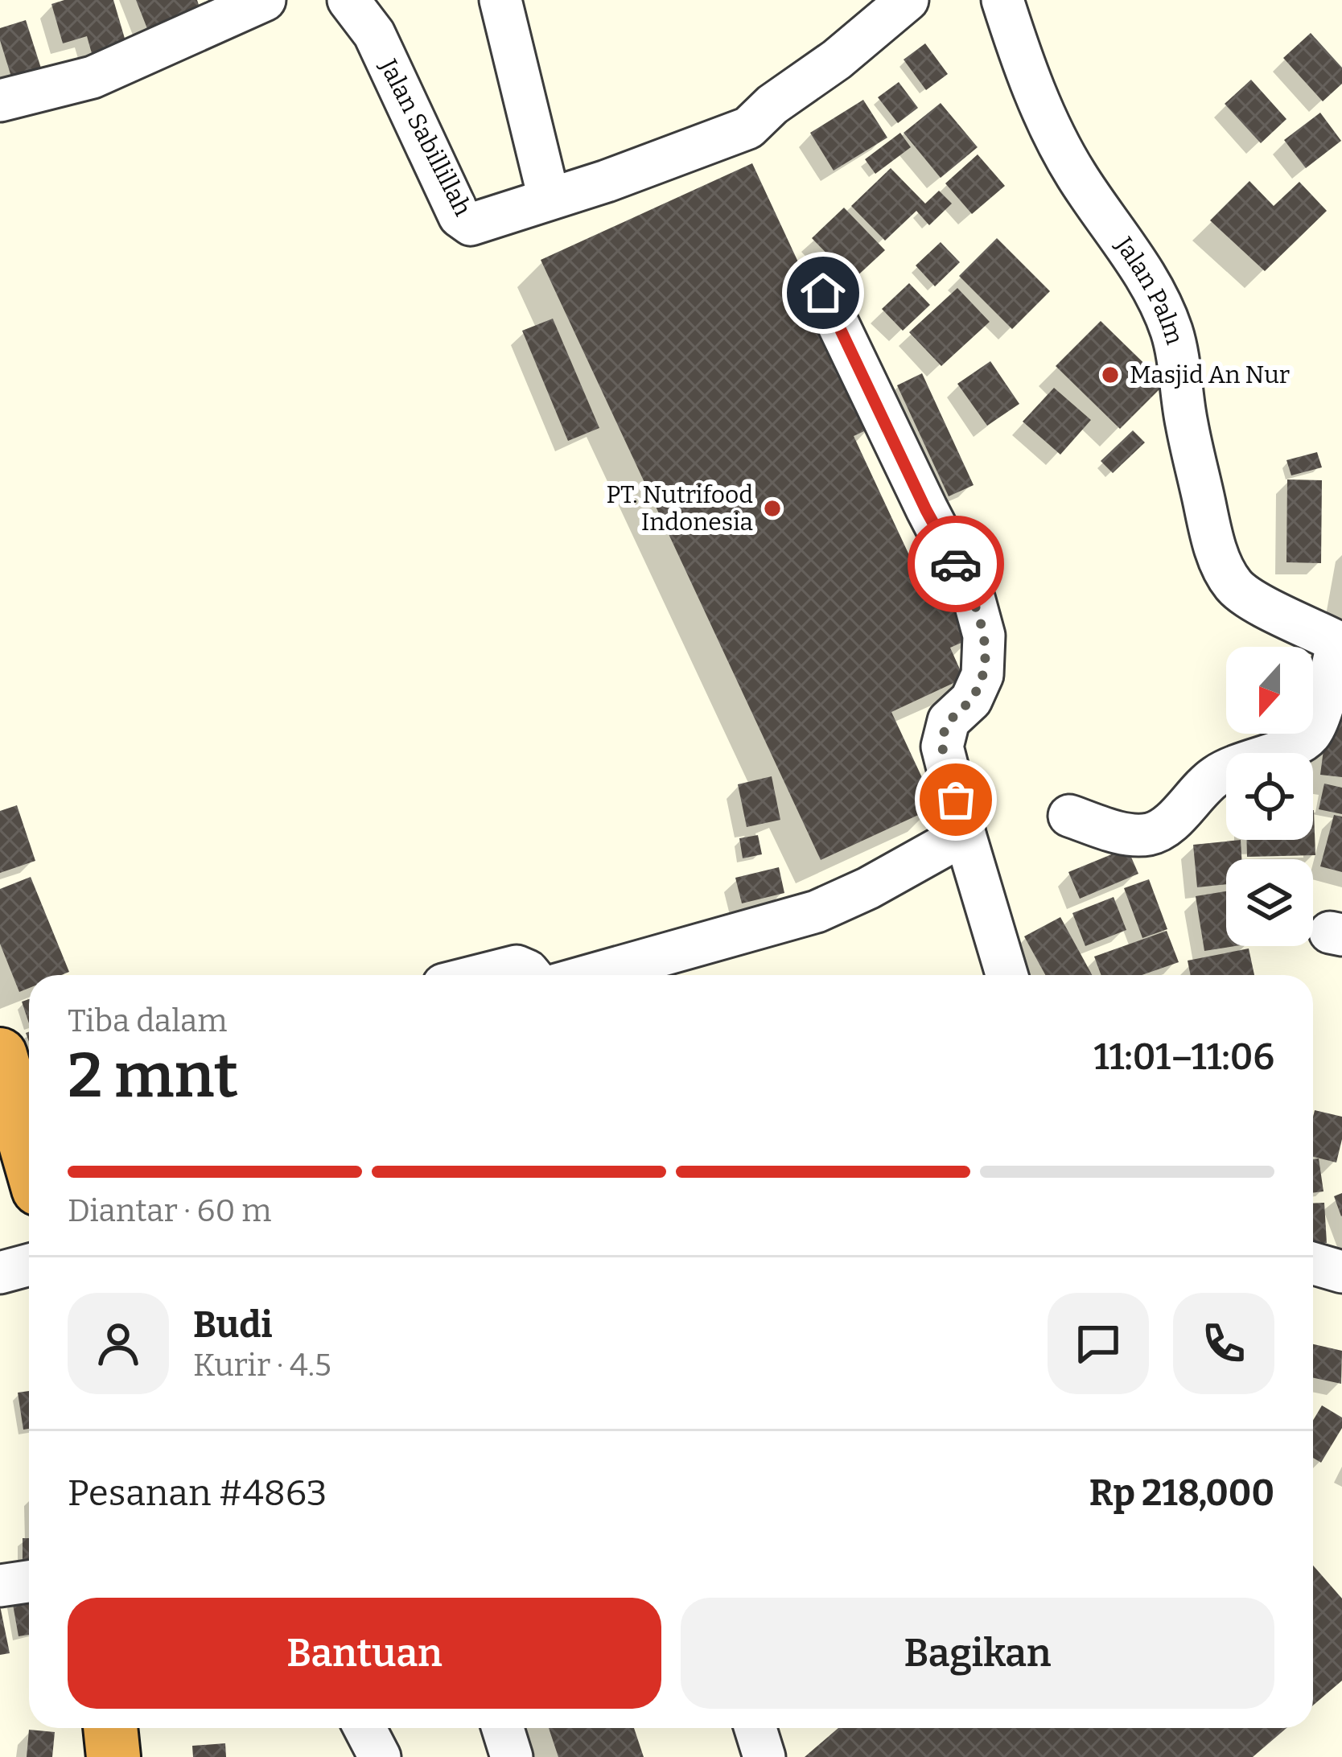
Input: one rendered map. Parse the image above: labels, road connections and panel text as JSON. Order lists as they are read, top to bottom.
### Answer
{
  "streets": {
    "street": ["Jalan Sabillillah", "Jalan Palm"]
  },
  "places": ["Masjid An Nur", "PT. Nutrifood Indonesia"],
  "north": "bottom",
  "page": {
    "heading": ["2 mnt", "Tiba dalam", "11:01–11:06"],
    "panel": [
      "Budi",
      "Kurir · 4.5",
      "Pesanan #4863",
      "Rp 218,000"
    ],
    "bar": "Diantar · 60 m",
    "buttons": ["Bantuan", "Bagikan"]
  }
}
